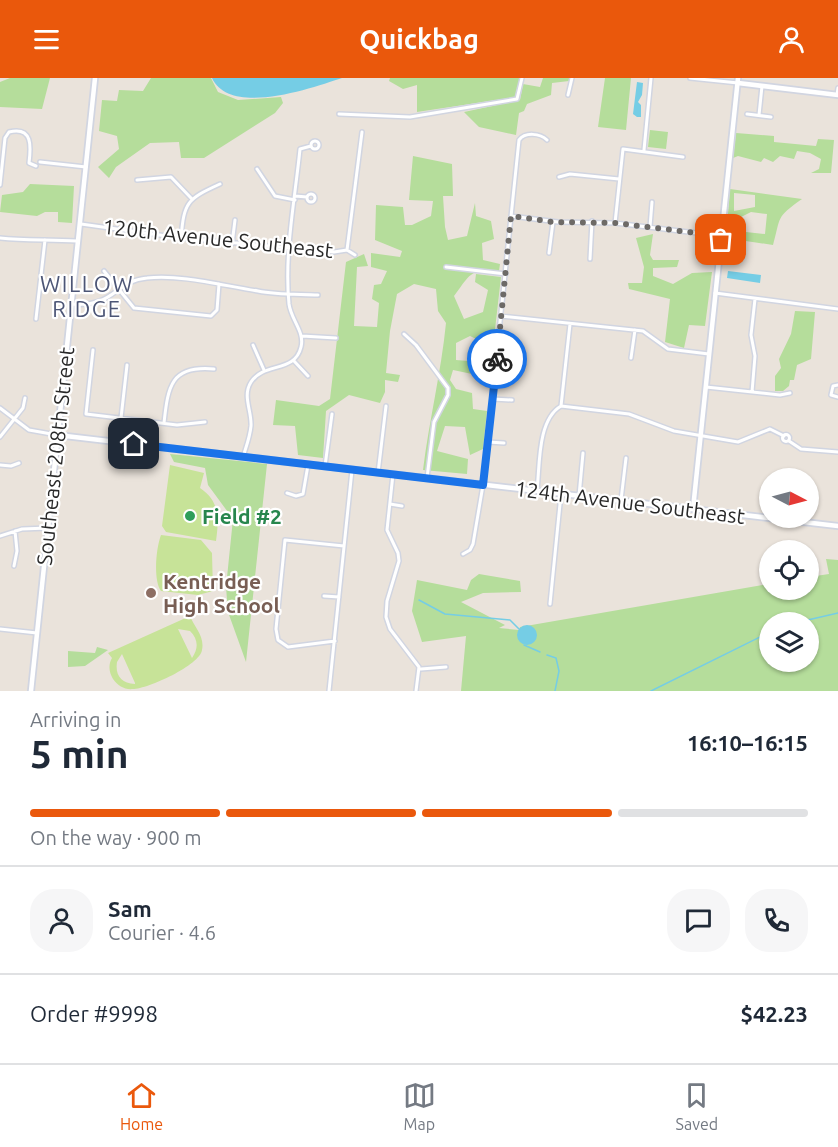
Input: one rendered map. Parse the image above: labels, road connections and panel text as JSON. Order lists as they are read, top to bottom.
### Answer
{
  "streets": {
    "street": ["120th Avenue Southeast", "Southeast 208th Street", "124th Avenue Southeast"]
  },
  "crossings": [
    ["120th Avenue Southeast", "Southeast 208th Street"],
    ["Southeast 208th Street", "124th Avenue Southeast"]
  ],
  "districts": ["WILLOW RIDGE"],
  "places": ["Field #2", "Kentridge High School"],
  "north": "right",
  "page": {
    "header": "Quickbag",
    "heading": ["5 min", "Arriving in", "16:10–16:15"],
    "panel": [
      "Sam",
      "Courier · 4.6",
      "Order #9998",
      "$42.23"
    ],
    "bar": "On the way · 900 m",
    "tabs": ["Home", "Map", "Saved"]
  }
}
